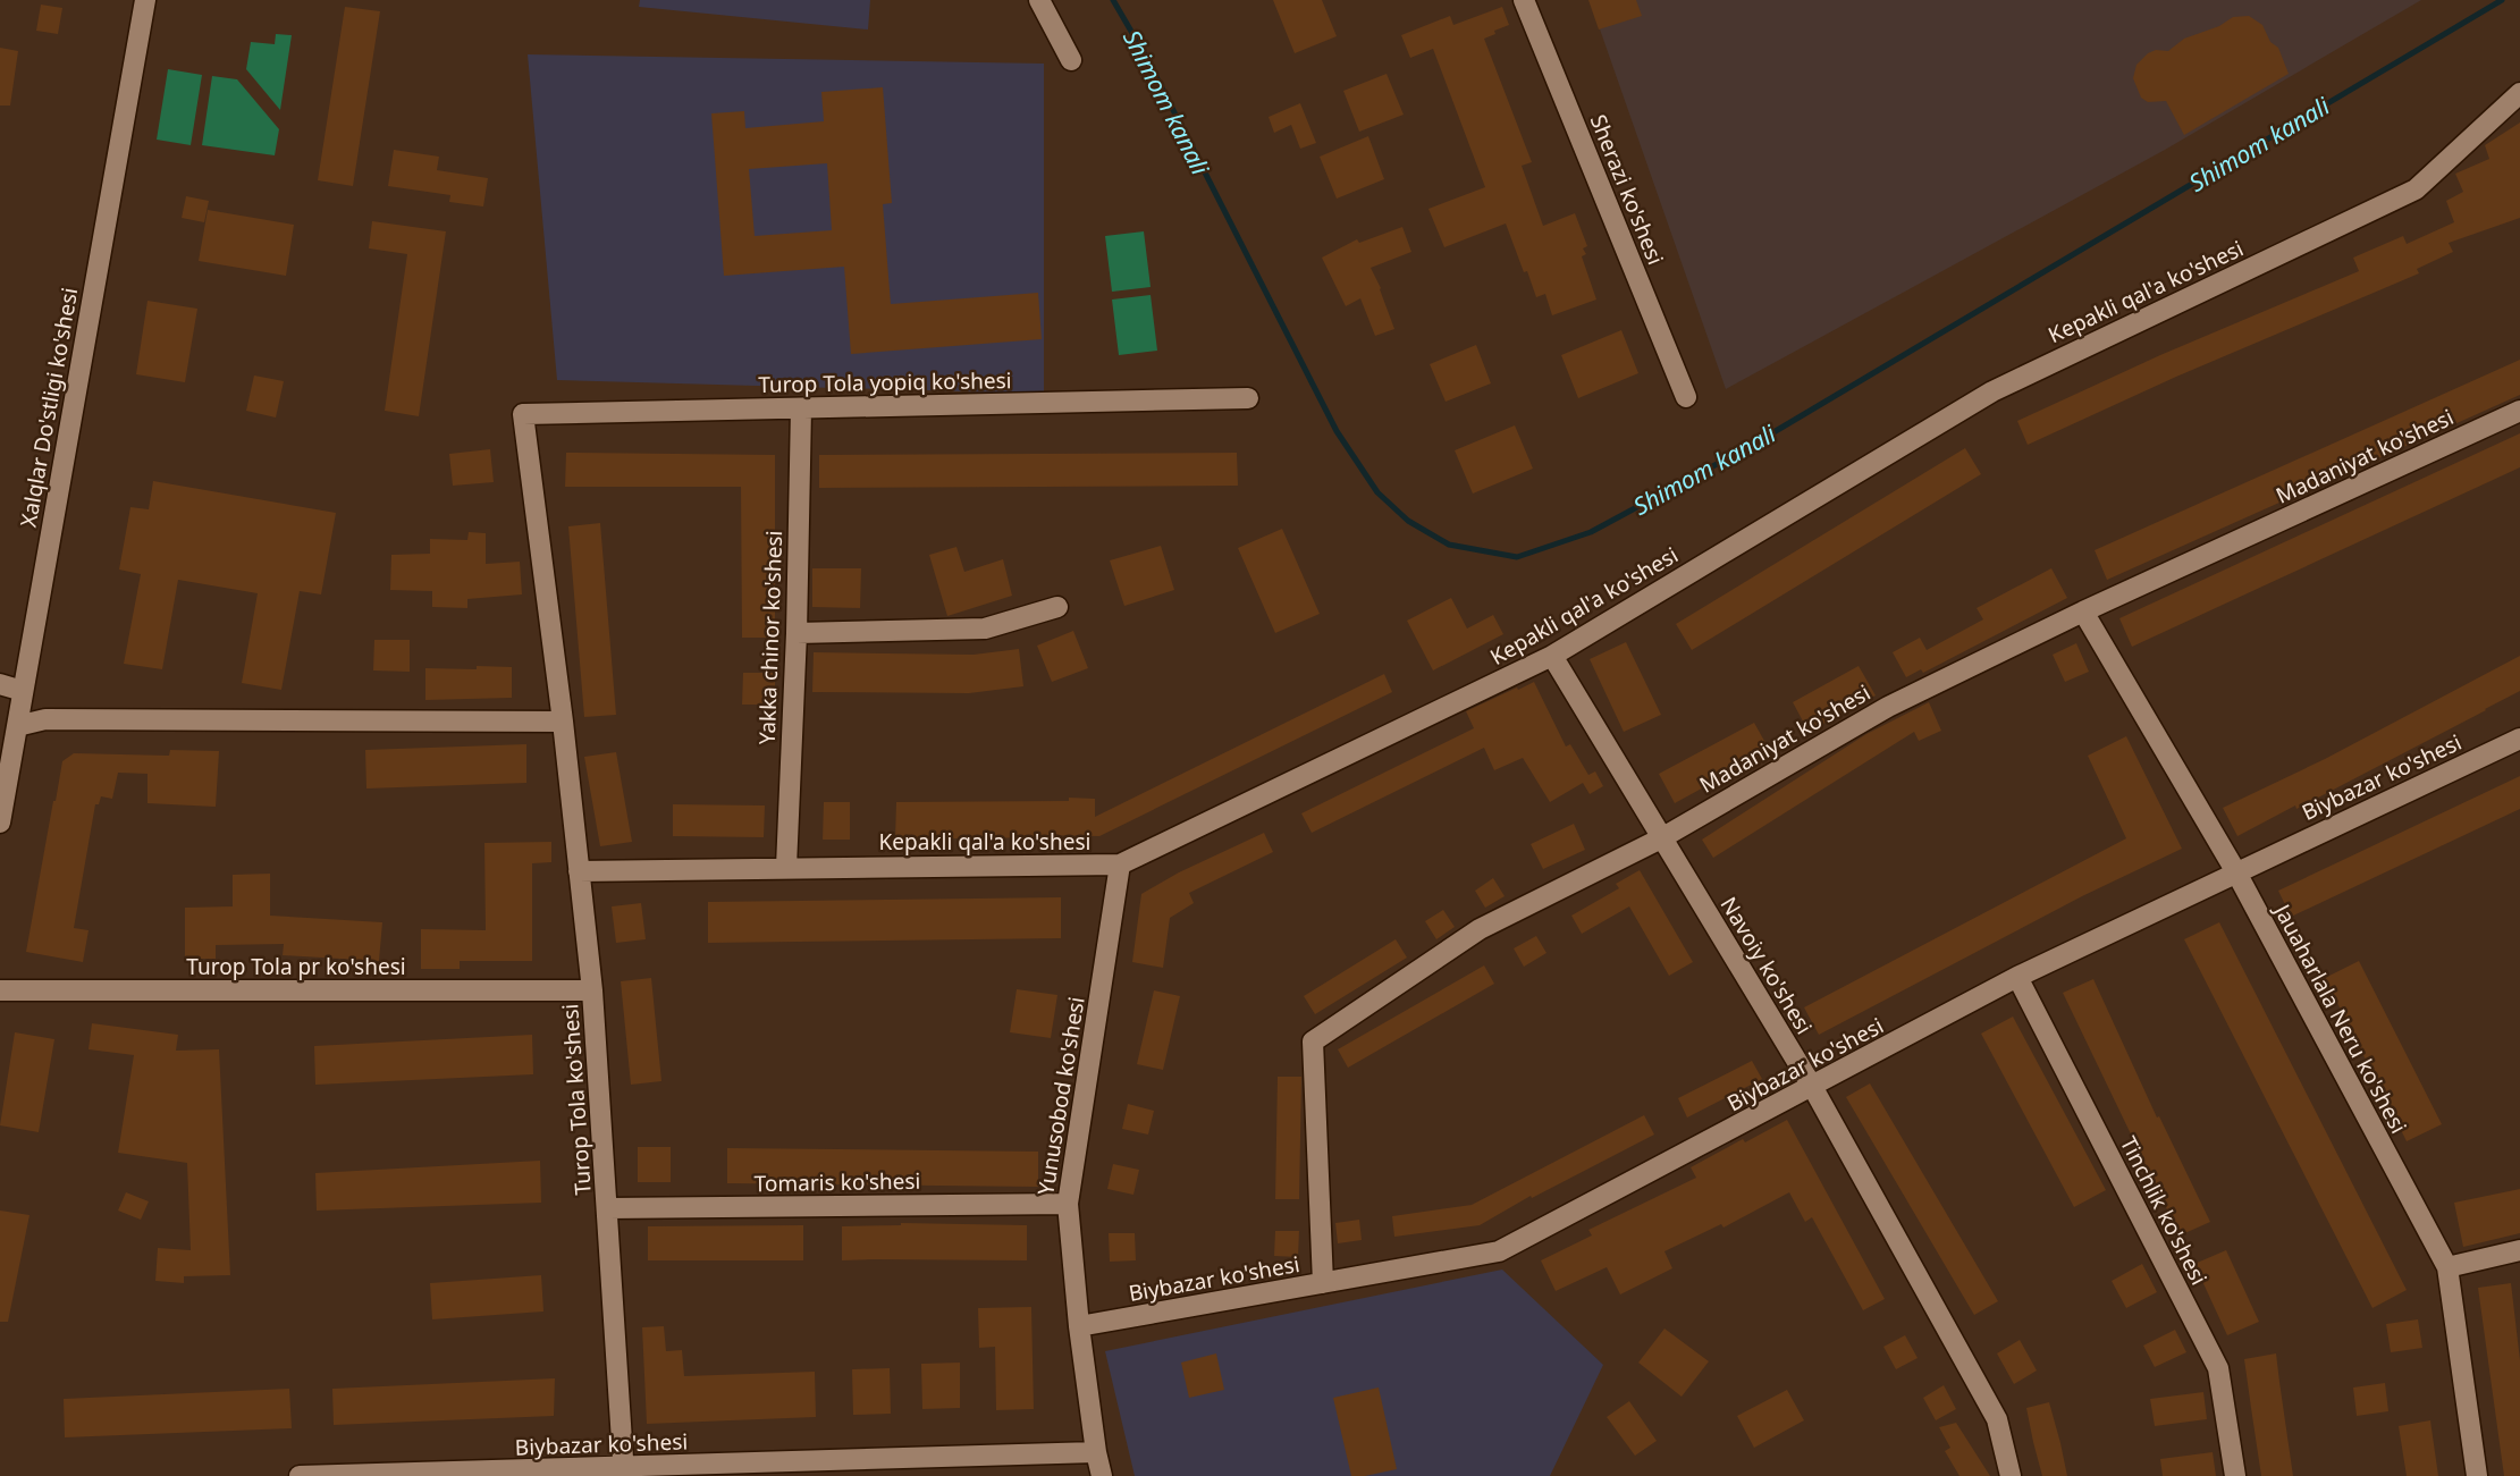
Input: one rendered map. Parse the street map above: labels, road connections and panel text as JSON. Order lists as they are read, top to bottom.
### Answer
{
  "streets": {
    "street": [
      "Sherazi ko'shesi",
      "Kepakli qal'a ko'shesi",
      "Turop Tola yopiq ko'shesi",
      "Xalqlar Do'stligi ko'shesi",
      "Madaniyat ko'shesi",
      "Yakka chinor ko'shesi",
      "Biybazar ko'shesi",
      "Navoiy ko'shesi",
      "Turop Tola pr ko'shesi",
      "Jauaharlala Neru ko'shesi",
      "Yunusobod ko'shesi",
      "Turop Tola ko'shesi",
      "Tomaris ko'shesi",
      "Tinchlik ko'shesi"
    ]
  },
  "crossings": [
    ["Kepakli qal'a ko'shesi", "Yakka chinor ko'shesi"],
    ["Kepakli qal'a ko'shesi", "Navoiy ko'shesi"],
    ["Kepakli qal'a ko'shesi", "Yunusobod ko'shesi"],
    ["Kepakli qal'a ko'shesi", "Turop Tola ko'shesi"],
    ["Turop Tola yopiq ko'shesi", "Yakka chinor ko'shesi"],
    ["Turop Tola yopiq ko'shesi", "Turop Tola ko'shesi"],
    ["Madaniyat ko'shesi", "Biybazar ko'shesi"],
    ["Madaniyat ko'shesi", "Navoiy ko'shesi"],
    ["Madaniyat ko'shesi", "Jauaharlala Neru ko'shesi"],
    ["Biybazar ko'shesi", "Navoiy ko'shesi"],
    ["Biybazar ko'shesi", "Jauaharlala Neru ko'shesi"],
    ["Biybazar ko'shesi", "Yunusobod ko'shesi"],
    ["Biybazar ko'shesi", "Turop Tola ko'shesi"],
    ["Biybazar ko'shesi", "Tinchlik ko'shesi"],
    ["Turop Tola pr ko'shesi", "Turop Tola ko'shesi"],
    ["Yunusobod ko'shesi", "Tomaris ko'shesi"],
    ["Turop Tola ko'shesi", "Tomaris ko'shesi"]
  ],
  "water": ["Shimom kanali"]
}
